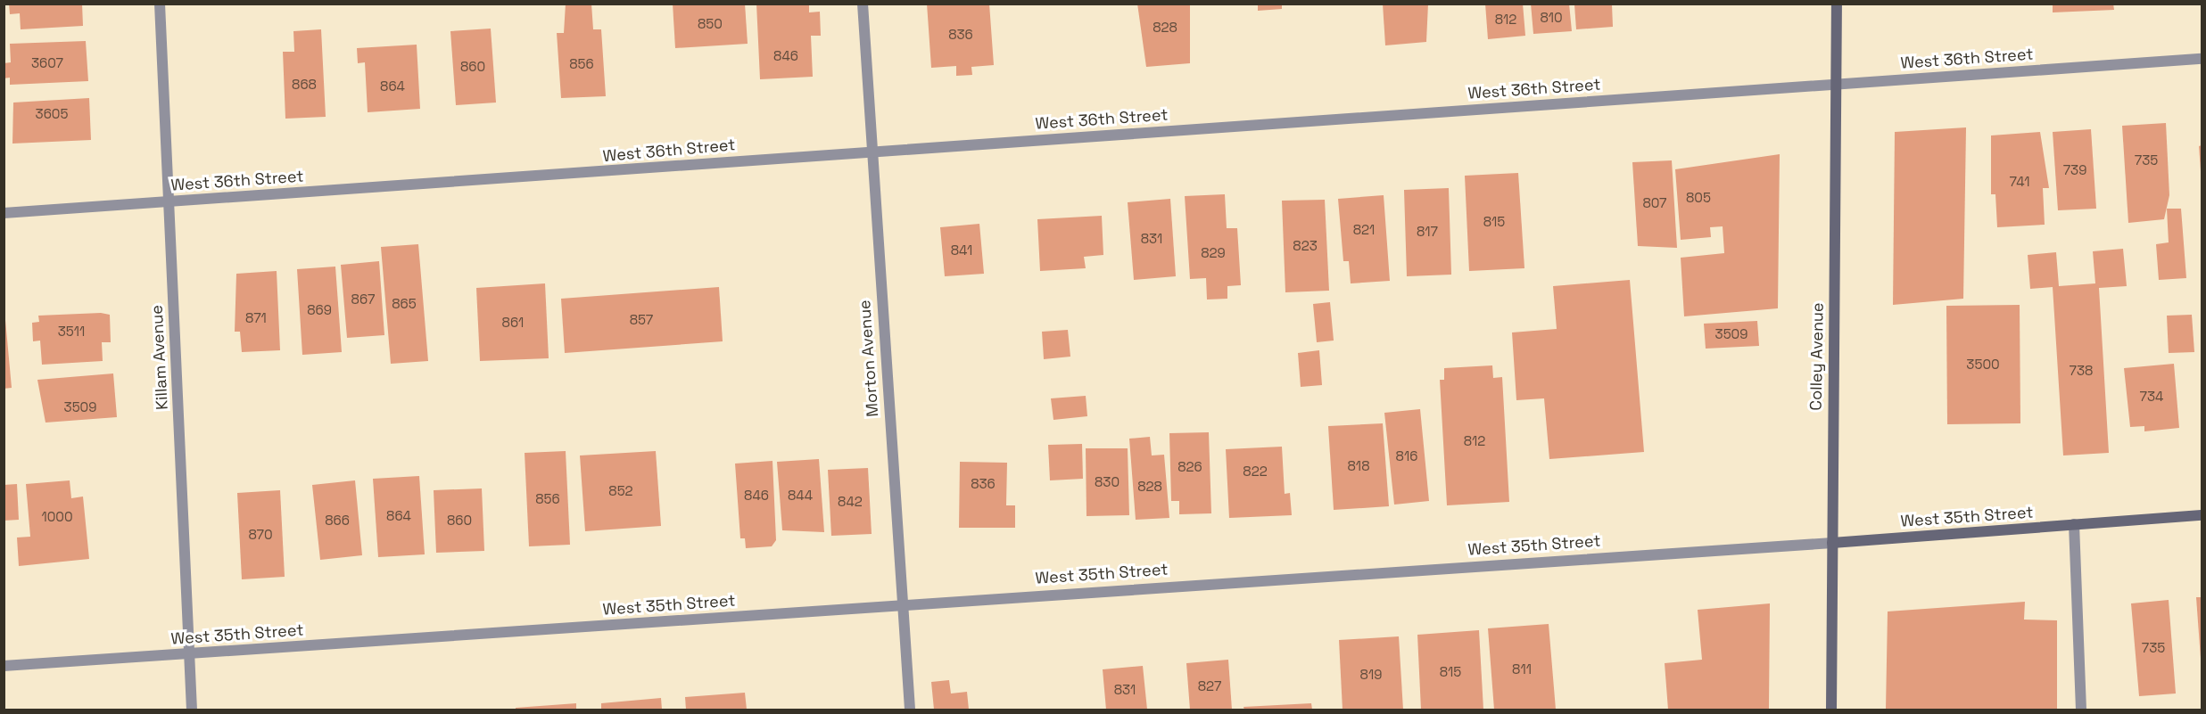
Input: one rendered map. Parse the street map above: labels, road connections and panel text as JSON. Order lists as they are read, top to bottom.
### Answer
{
  "streets": {
    "main road": ["Colley Avenue", "West 35th Street"],
    "street": ["West 36th Street", "Killam Avenue", "Morton Avenue"]
  },
  "crossings": [
    ["West 36th Street", "Colley Avenue"],
    ["West 36th Street", "Killam Avenue"],
    ["West 36th Street", "Morton Avenue"],
    ["Colley Avenue", "West 35th Street"],
    ["Killam Avenue", "West 35th Street"],
    ["Morton Avenue", "West 35th Street"]
  ],
  "house_numbers": [
    "810",
    "812",
    "850",
    "828",
    "836",
    "846",
    "3607",
    "856",
    "860",
    "868",
    "864",
    "3605",
    "735",
    "739",
    "741",
    "805",
    "807",
    "815",
    "821",
    "817",
    "831",
    "823",
    "841",
    "829",
    "867",
    "865",
    "869",
    "871",
    "857",
    "861",
    "3511",
    "3509",
    "3500",
    "738",
    "734",
    "3509",
    "812",
    "816",
    "818",
    "826",
    "822",
    "830",
    "836",
    "828",
    "852",
    "846",
    "844",
    "856",
    "842",
    "864",
    "1000",
    "866",
    "860",
    "870",
    "735",
    "811",
    "815",
    "819",
    "827",
    "831"
  ]
}
